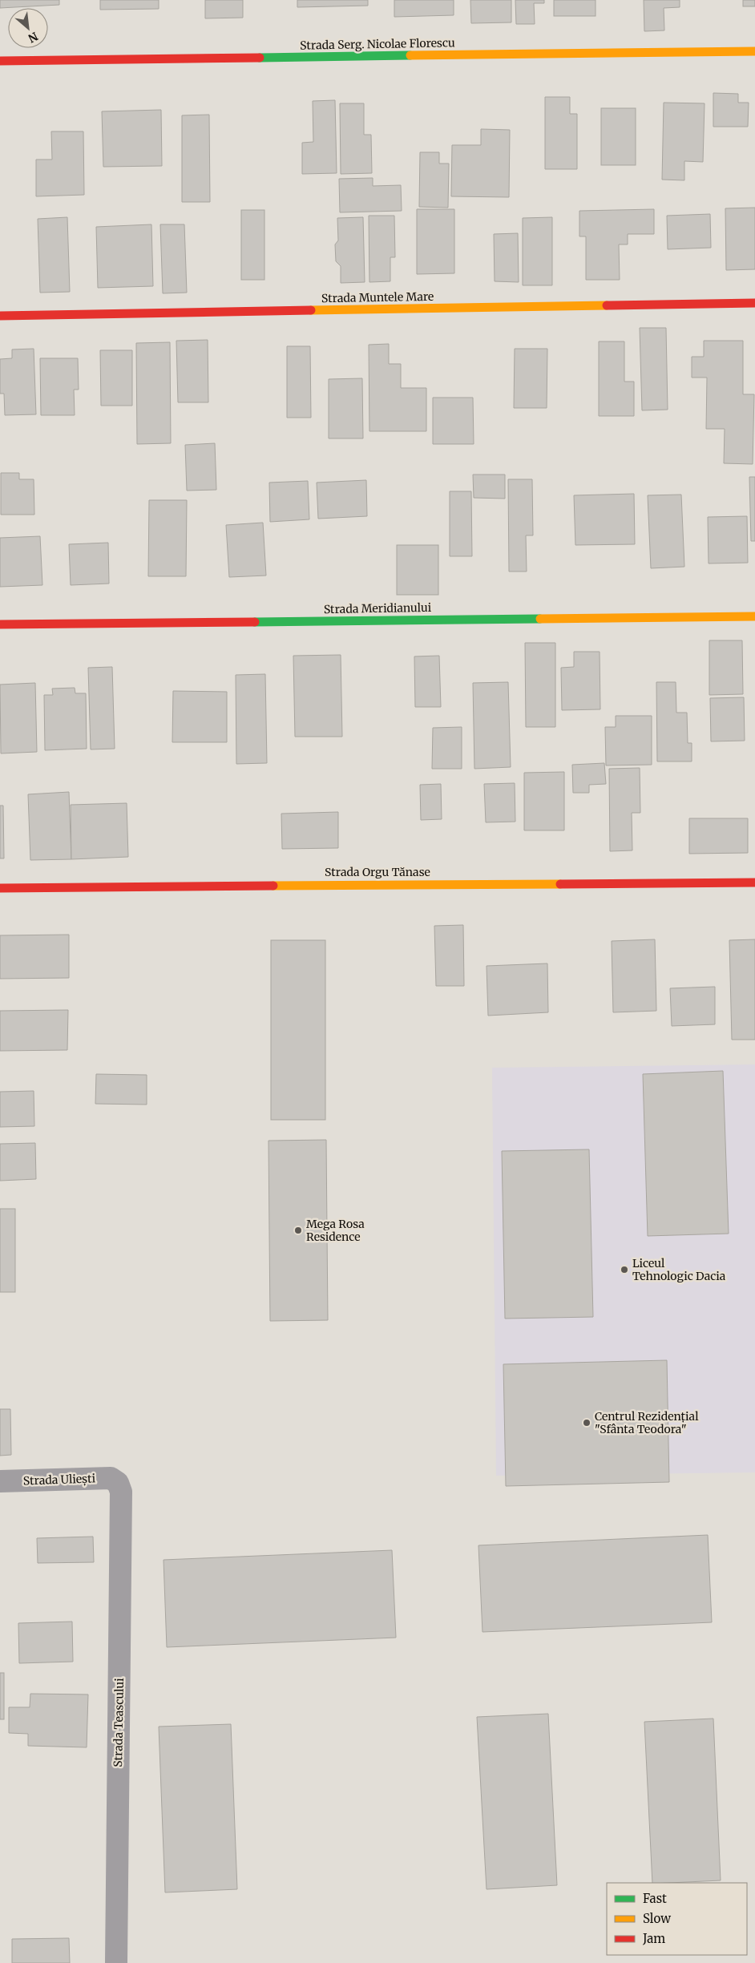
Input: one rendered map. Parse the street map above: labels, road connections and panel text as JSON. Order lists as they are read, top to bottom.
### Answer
{
  "streets": {
    "street": [
      "Strada Serg. Nicolae Florescu",
      "Strada Muntele Mare",
      "Strada Meridianului",
      "Strada Orgu Tănase",
      "Strada Uliești",
      "Strada Teascului"
    ]
  },
  "crossings": [
    ["Strada Uliești", "Strada Teascului"]
  ],
  "places": ["Mega Rosa Residence", "Liceul Tehnologic Dacia", "Centrul Rezidențial \"Sfânta Teodora\""],
  "legend": ["Fast", "Slow", "Jam"],
  "north": "bottom right"
}
